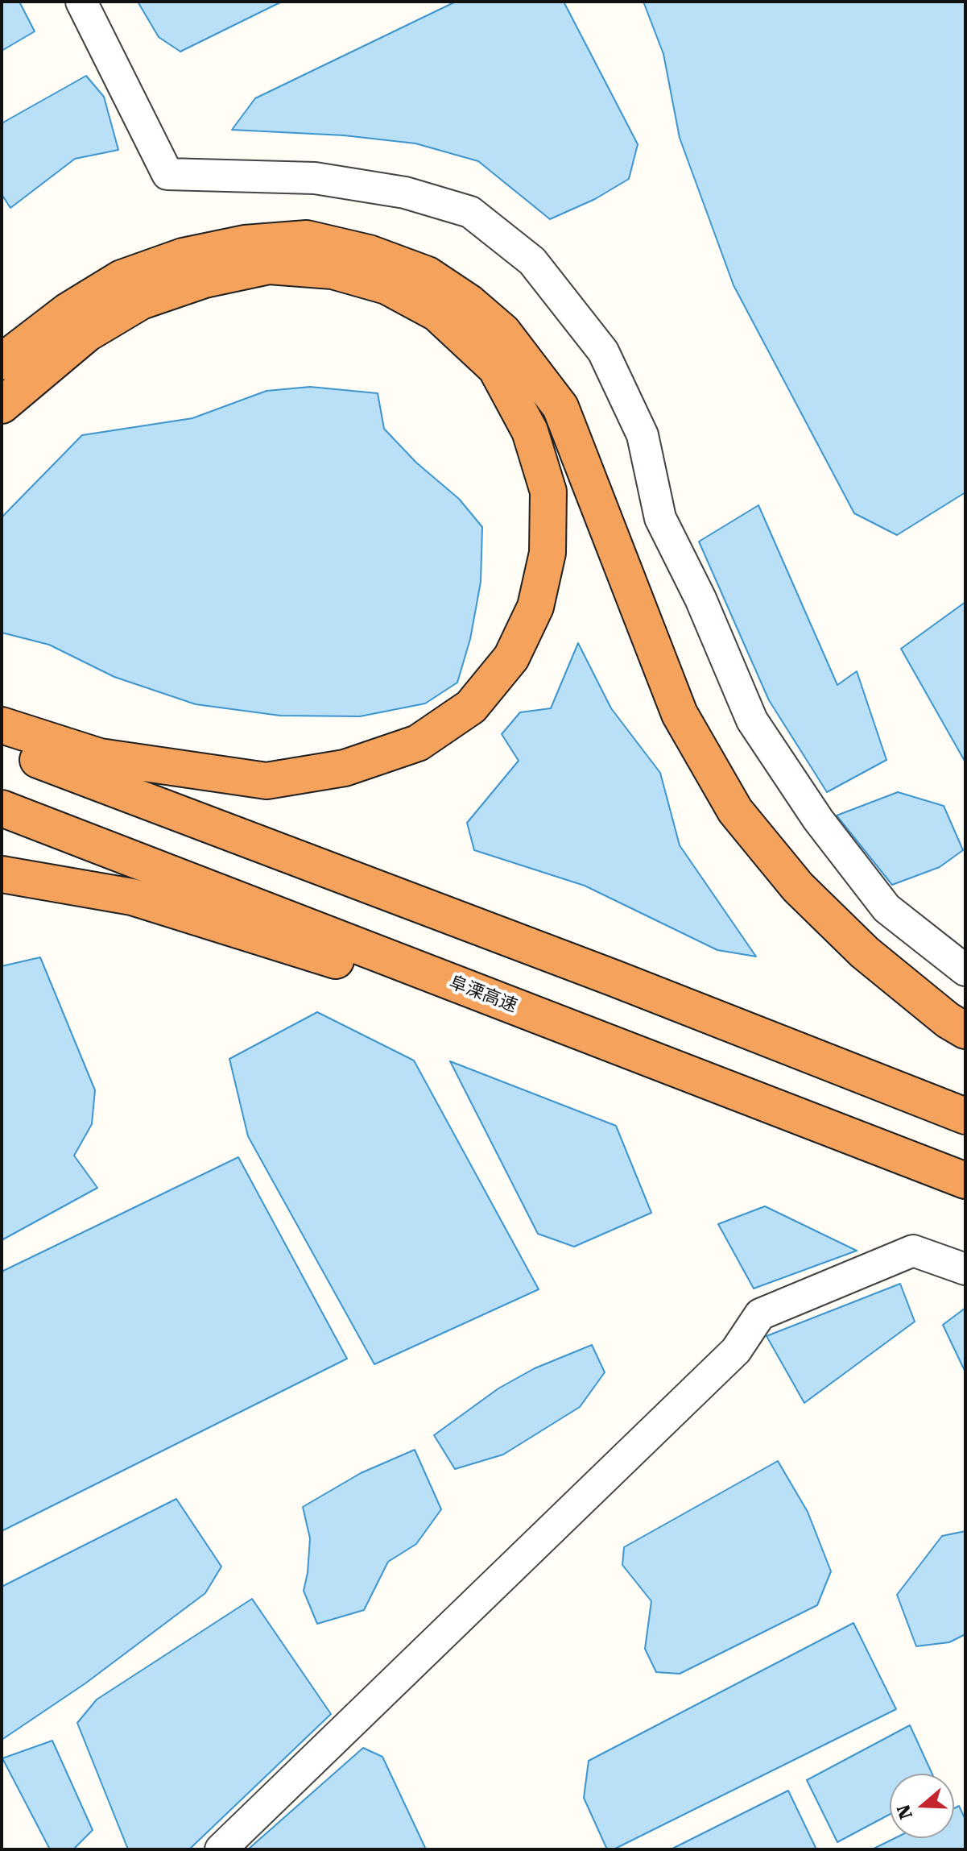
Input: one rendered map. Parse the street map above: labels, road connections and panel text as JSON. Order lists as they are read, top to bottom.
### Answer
{
  "streets": {
    "highway": ["阜溧高速"]
  },
  "north": "left"
}
